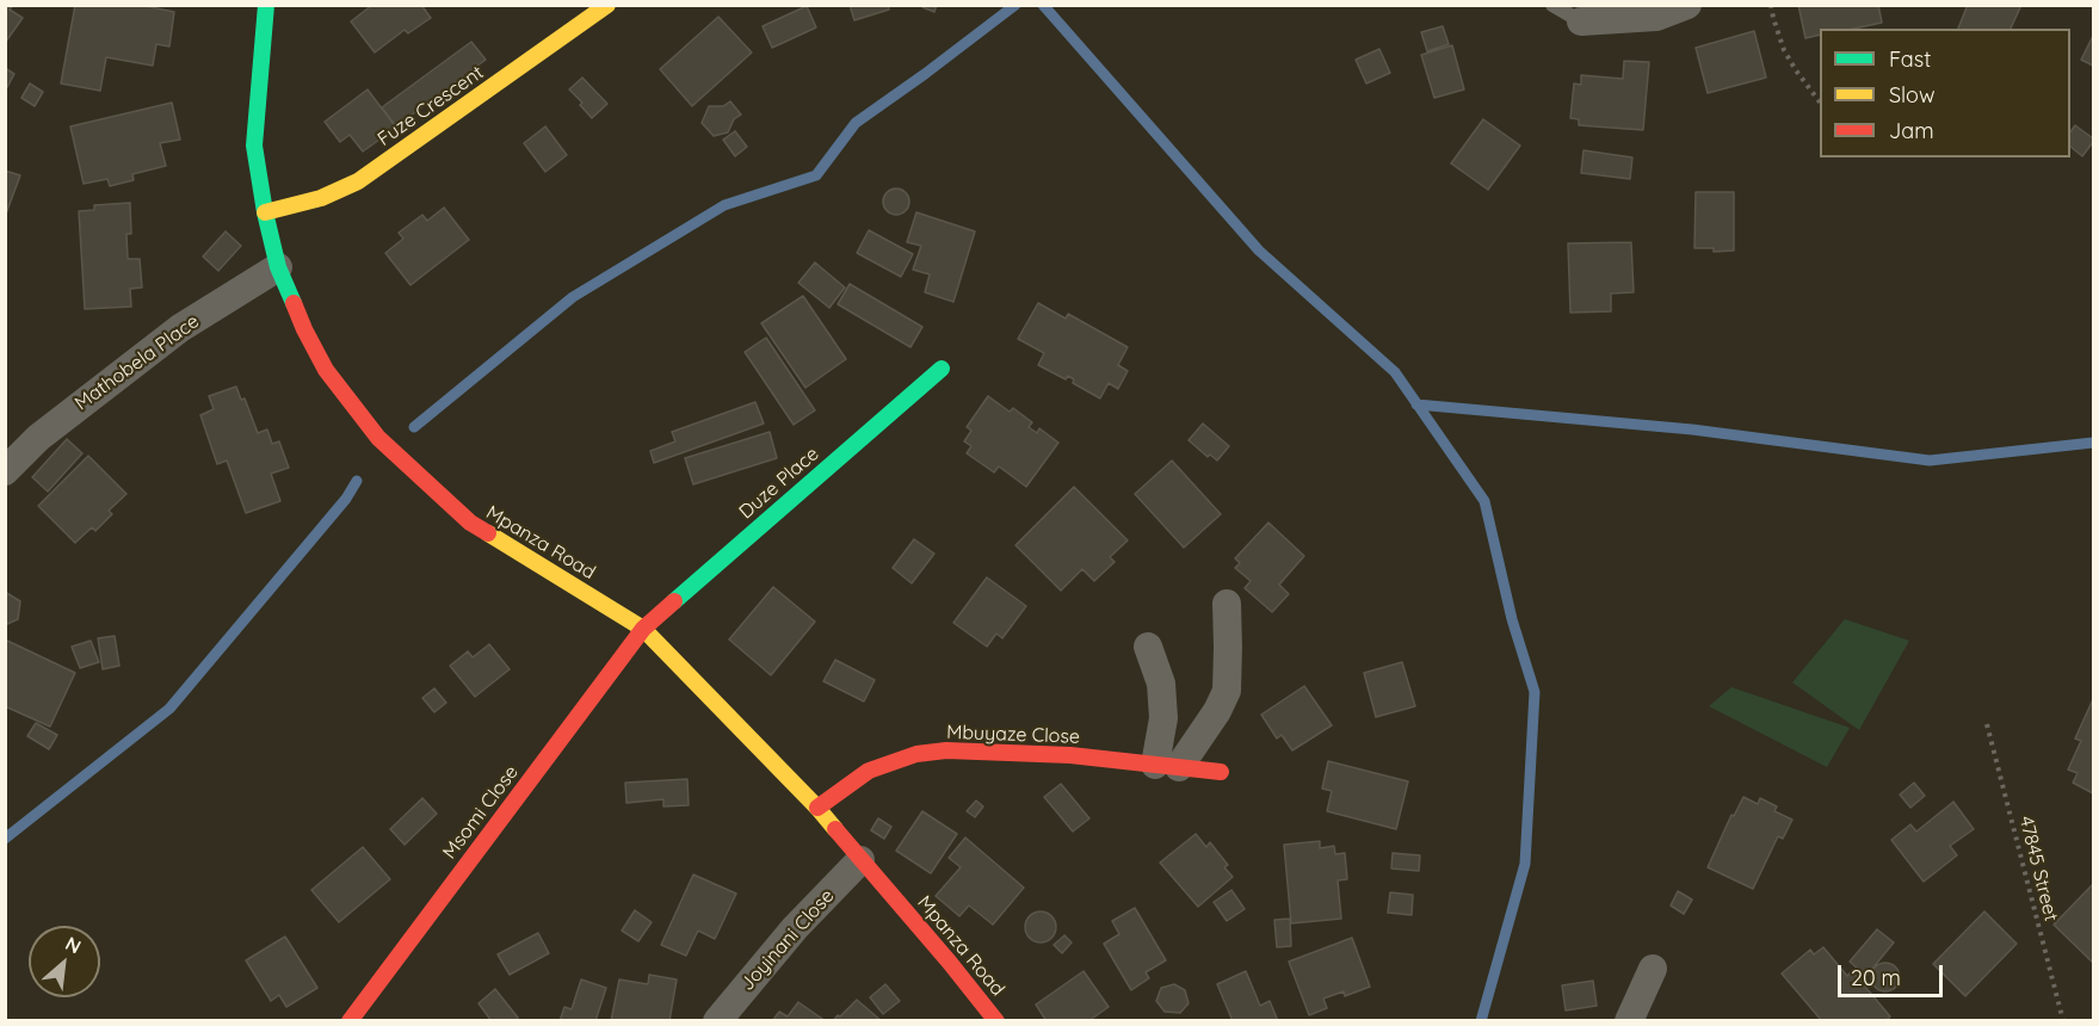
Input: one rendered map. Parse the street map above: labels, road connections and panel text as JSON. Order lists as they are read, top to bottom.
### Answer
{
  "streets": {
    "street": [
      "Fuze Crescent",
      "Mathobela Place",
      "Duze Place",
      "Mpanza Road",
      "Mbuyaze Close",
      "Msomi Close",
      "Joyinani Close"
    ],
    "path": ["47845 Street"]
  },
  "crossings": [
    ["Fuze Crescent", "Mpanza Road"],
    ["Mathobela Place", "Mpanza Road"],
    ["Duze Place", "Mpanza Road"],
    ["Duze Place", "Msomi Close"],
    ["Mpanza Road", "Mbuyaze Close"],
    ["Mpanza Road", "Msomi Close"],
    ["Mpanza Road", "Joyinani Close"]
  ],
  "legend": ["Fast", "Slow", "Jam"],
  "scale_bar": "20 m",
  "north": "top right"
}
